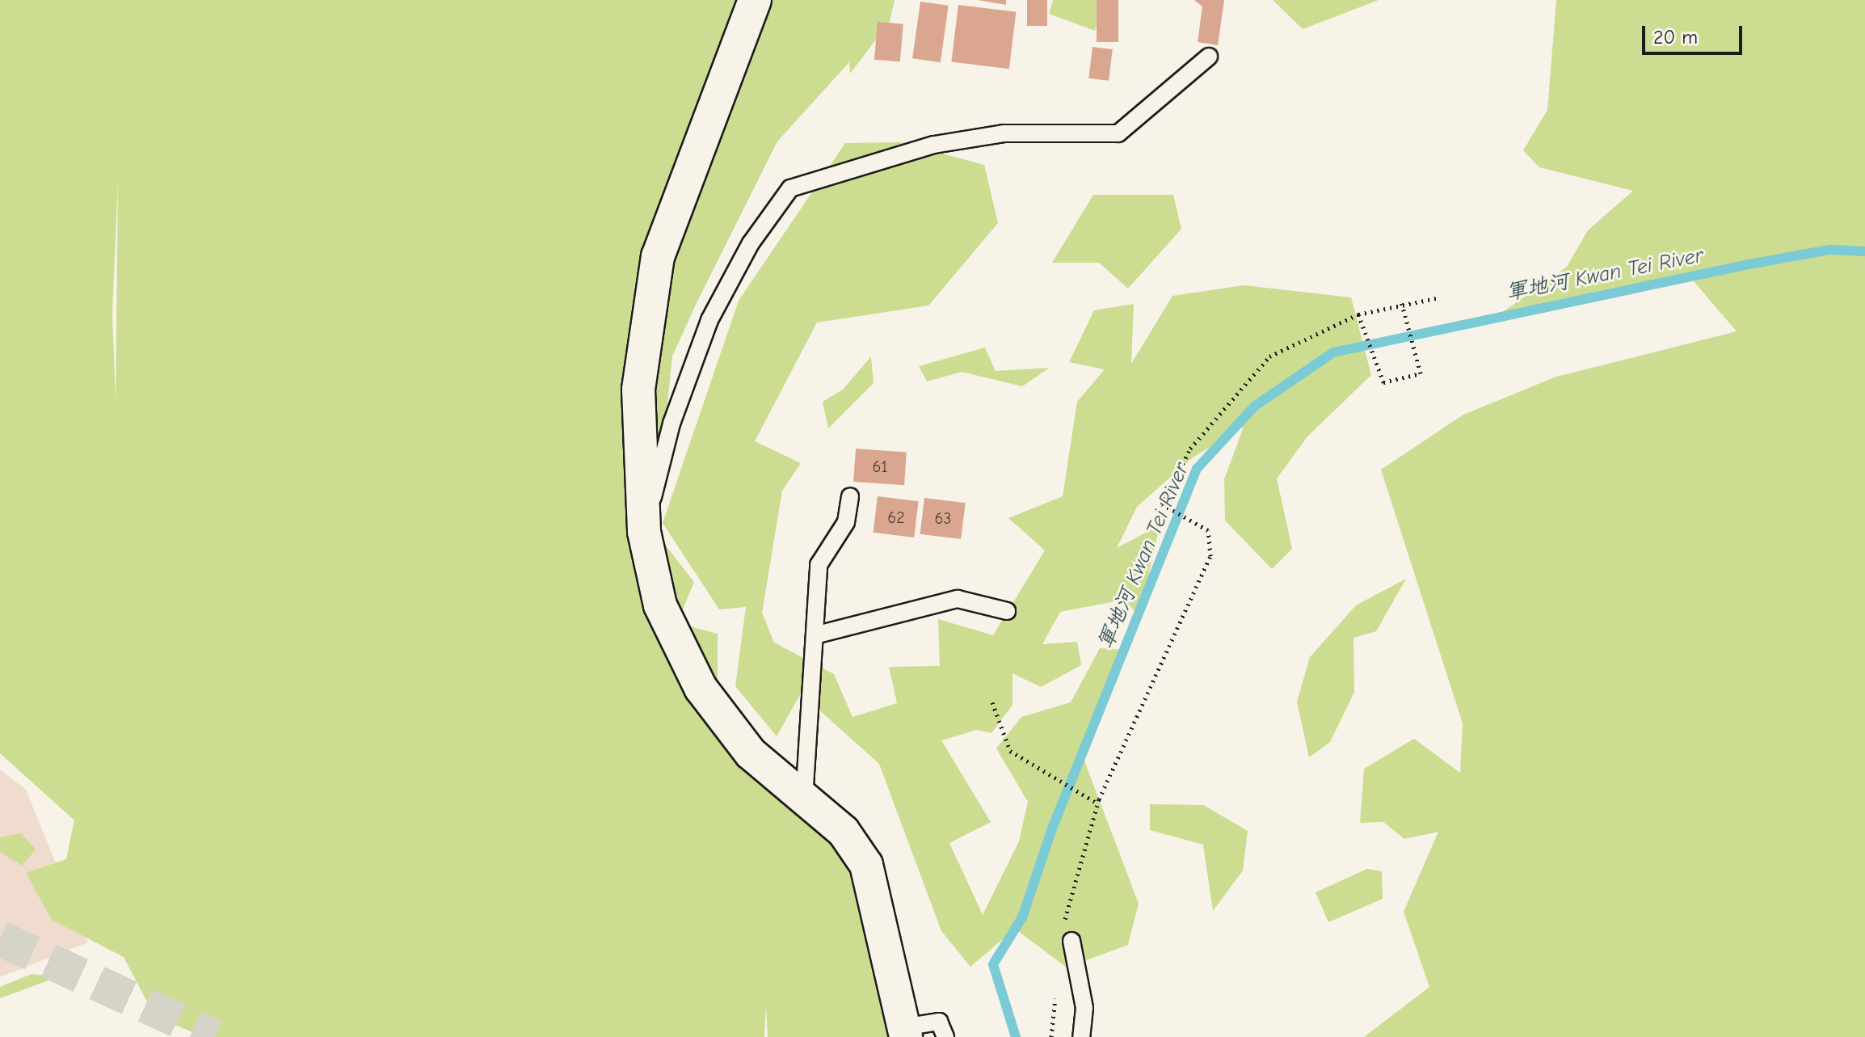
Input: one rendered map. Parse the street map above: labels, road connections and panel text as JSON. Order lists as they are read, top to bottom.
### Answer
{
  "water": ["軍地河 Kwan Tei River"],
  "house_numbers": ["61", "62", "63"],
  "scale_bar": "20 m"
}
